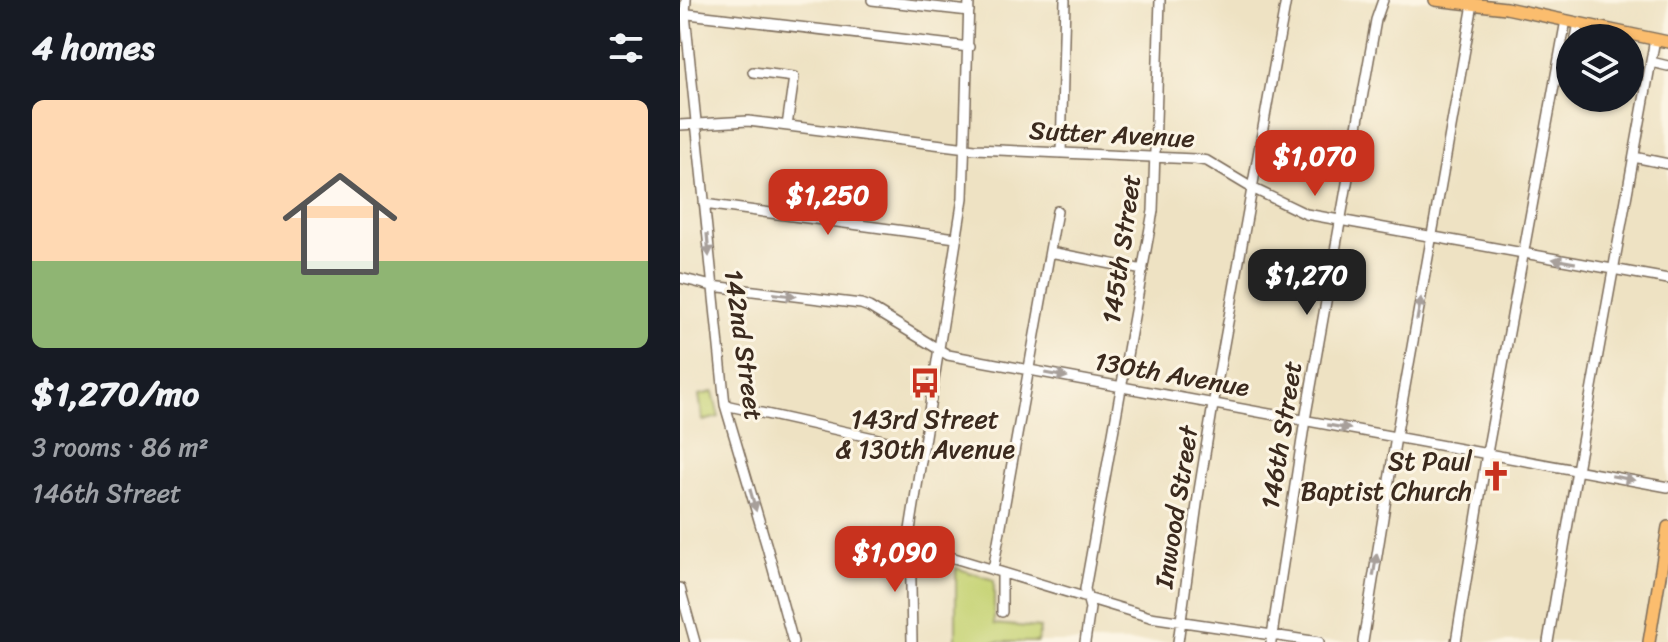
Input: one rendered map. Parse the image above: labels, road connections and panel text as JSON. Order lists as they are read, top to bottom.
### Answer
{
  "streets": {
    "street": [
      "Sutter Avenue",
      "145th Street",
      "142nd Street",
      "130th Avenue",
      "146th Street",
      "Inwood Street"
    ]
  },
  "crossings": [
    ["Sutter Avenue", "145th Street"],
    ["Sutter Avenue", "142nd Street"],
    ["Sutter Avenue", "146th Street"],
    ["Sutter Avenue", "Inwood Street"],
    ["145th Street", "130th Avenue"],
    ["142nd Street", "130th Avenue"],
    ["130th Avenue", "146th Street"],
    ["130th Avenue", "Inwood Street"]
  ],
  "one_way": ["142nd Street"],
  "places": {
    "bus stop": ["143rd Street & 130th Avenue"],
    "church": ["St Paul Baptist Church"]
  },
  "page": {
    "heading": "4 homes",
    "list": [
      {
        "name": "$1,270/mo",
        "note": "3 rooms · 86 m² · 146th Street"
      }
    ],
    "price": [
      "$1,070",
      "$1,250",
      "$1,270",
      "$1,090"
    ]
  }
}
